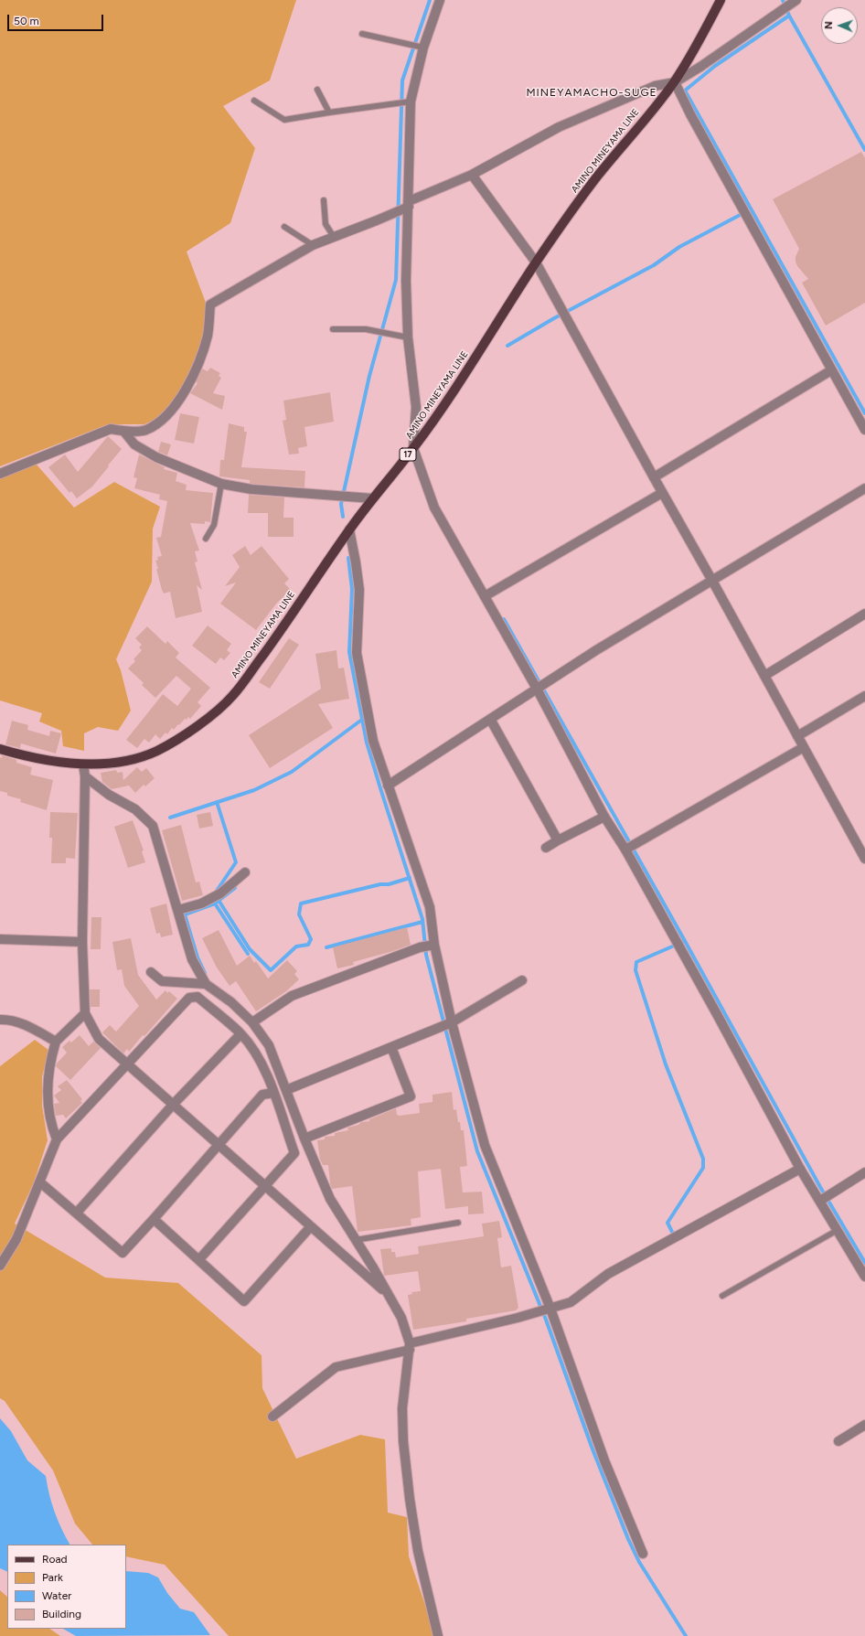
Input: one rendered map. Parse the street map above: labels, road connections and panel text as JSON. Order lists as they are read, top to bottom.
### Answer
{
  "streets": {
    "main road": ["AMINO MINEYAMA LINE", "17"]
  },
  "districts": ["MINEYAMACHO-SUGE"],
  "legend": [
    "Road",
    "Park",
    "Water",
    "Building"
  ],
  "scale_bar": "50 m",
  "north": "left"
}
